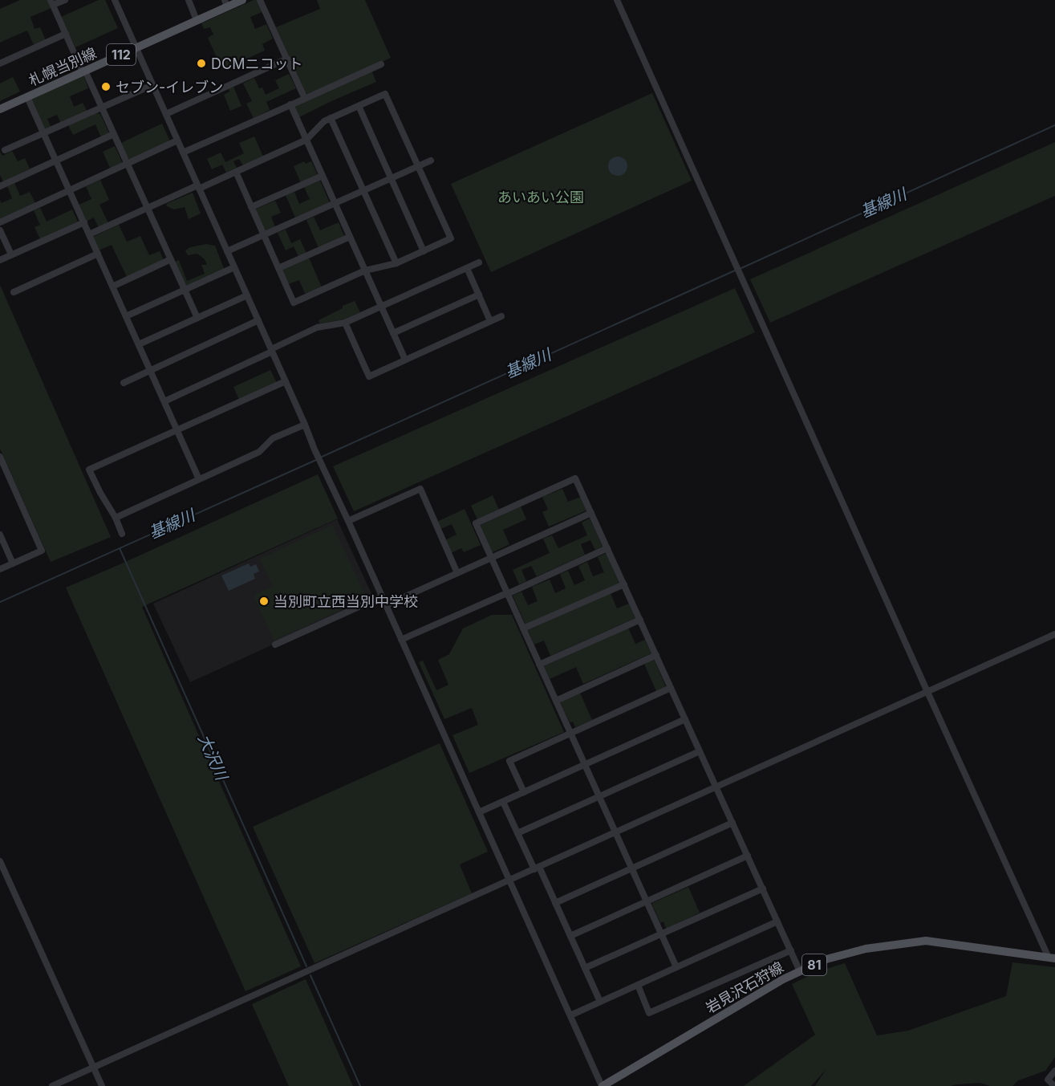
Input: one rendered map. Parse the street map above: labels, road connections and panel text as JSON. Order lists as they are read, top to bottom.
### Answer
{
  "streets": {
    "main road": [
      "112",
      "札幌当別線",
      "81",
      "岩見沢石狩線"
    ]
  },
  "water": ["基線川", "大沢川"],
  "parks": ["あいあい公園"],
  "places": ["DCMニコット", "セブン-イレブン", "当別町立西当別中学校"]
}
